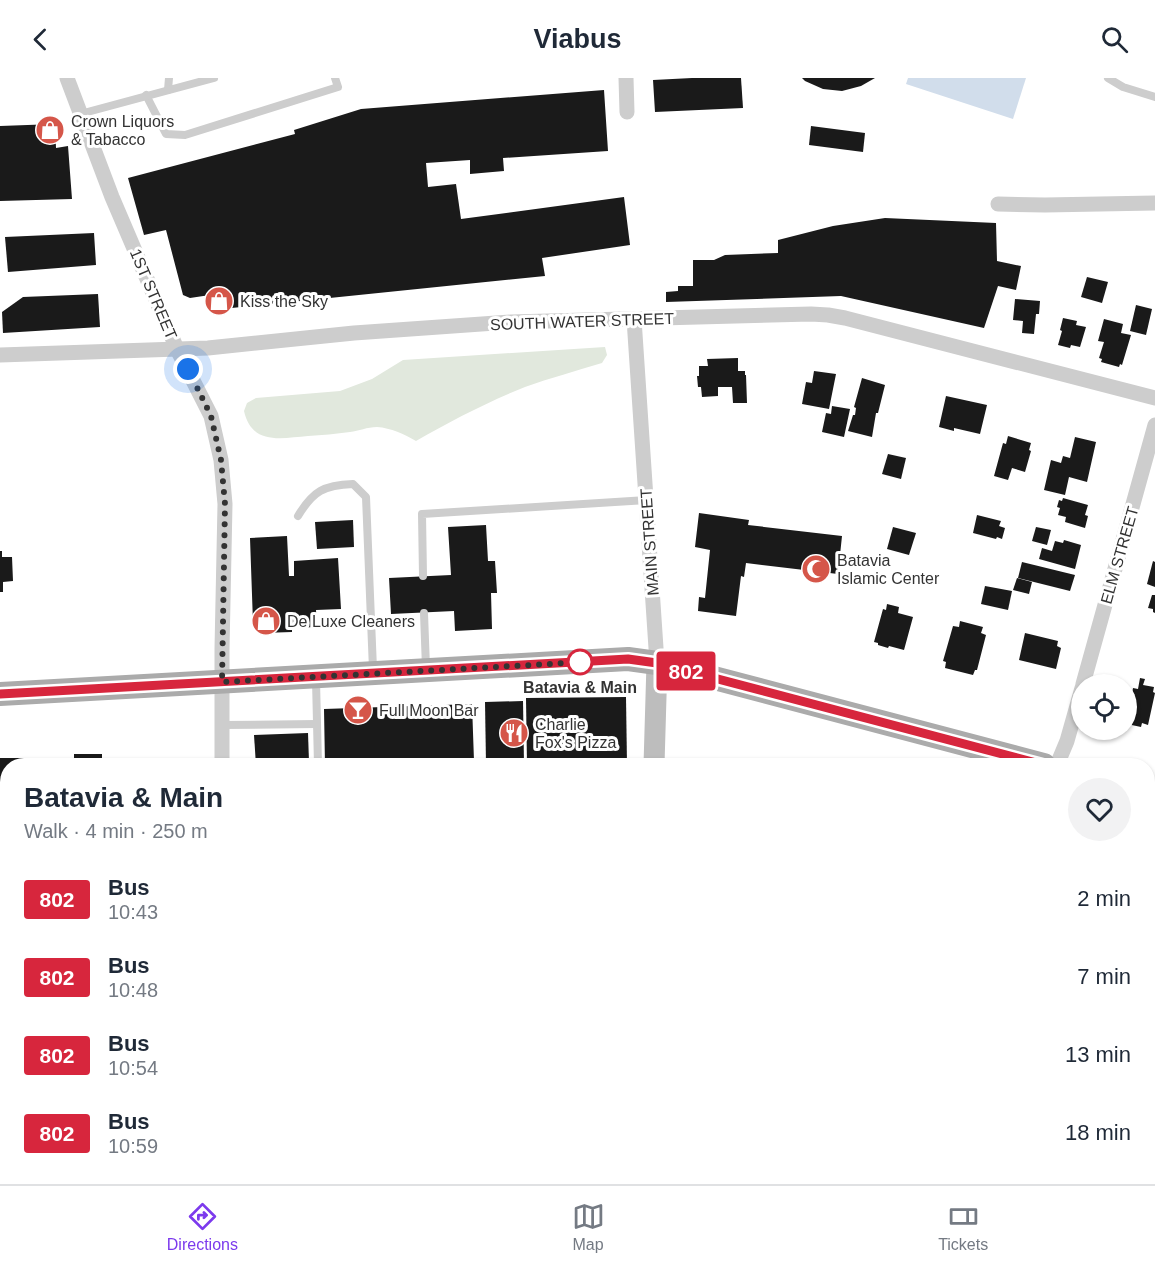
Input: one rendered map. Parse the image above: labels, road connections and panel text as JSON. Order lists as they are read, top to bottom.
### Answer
{
  "streets": {
    "main road": ["MAIN STREET"],
    "street": ["1ST STREET", "SOUTH WATER STREET", "ELM STREET"]
  },
  "crossings": [
    ["1ST STREET", "SOUTH WATER STREET"],
    ["SOUTH WATER STREET", "MAIN STREET"]
  ],
  "places": {
    "shop": ["Crown Liquors & Tabacco", "Kiss the Sky", "De Luxe Cleaners"],
    "mosque": ["Batavia Islamic Center"],
    "other": ["Batavia & Main"],
    "bar": ["Full Moon Bar"],
    "restaurant": ["Charlie Fox's Pizza"]
  },
  "lines": ["bus line 802"],
  "page": {
    "header": "Viabus",
    "on_map": "802",
    "heading": ["Batavia & Main", "Walk · 4 min · 250 m"],
    "list": [
      {
        "mark": "802",
        "name": "Bus",
        "note": "10:43",
        "value": "2 min"
      },
      {
        "mark": "802",
        "name": "Bus",
        "note": "10:48",
        "value": "7 min"
      },
      {
        "mark": "802",
        "name": "Bus",
        "note": "10:54",
        "value": "13 min"
      },
      {
        "mark": "802",
        "name": "Bus",
        "note": "10:59",
        "value": "18 min"
      }
    ],
    "tabs": ["Directions", "Map", "Tickets"]
  }
}
